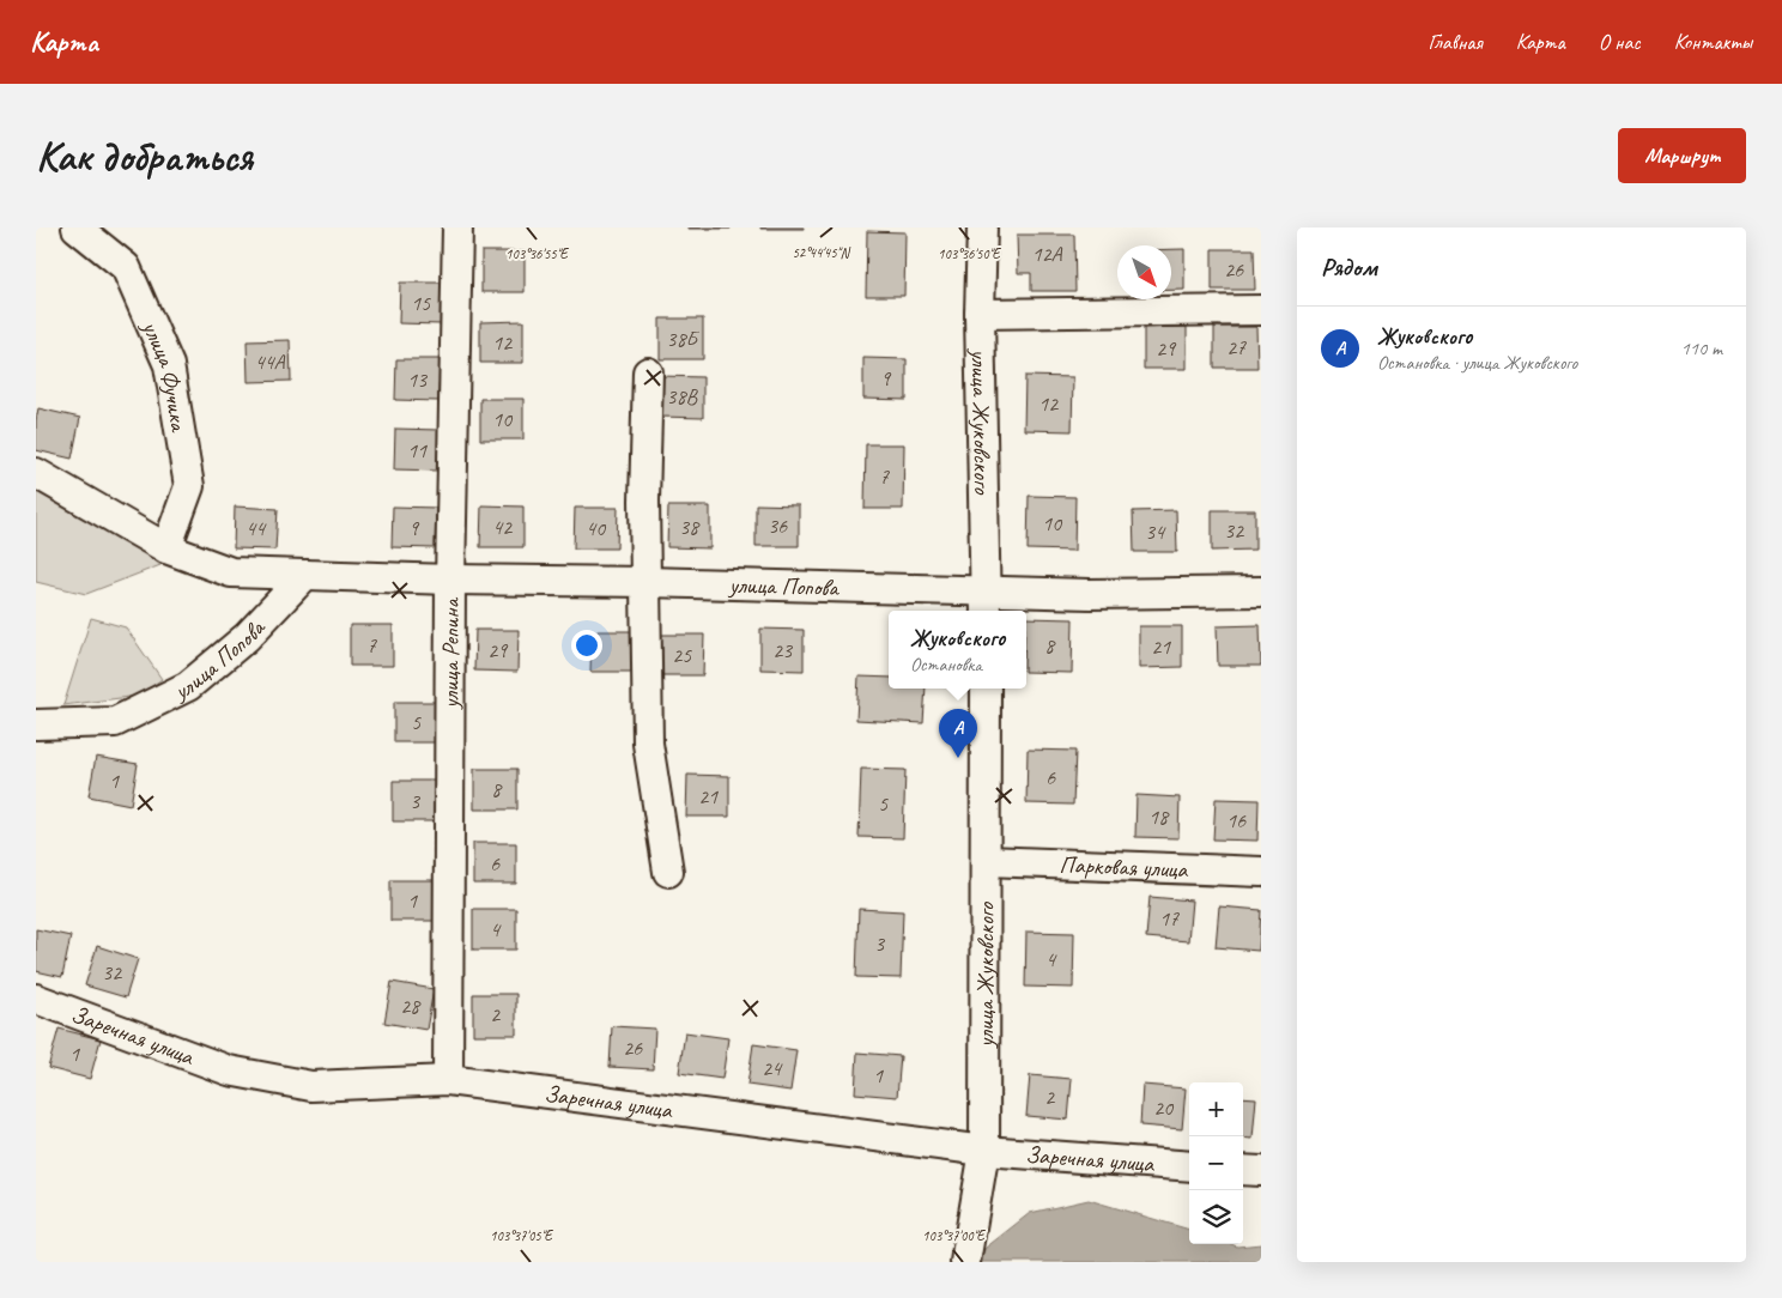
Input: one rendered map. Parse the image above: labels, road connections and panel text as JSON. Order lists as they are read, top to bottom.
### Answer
{
  "streets": {
    "street": [
      "улица Фучика",
      "улица Жуковского",
      "улица Попова",
      "улица Репина",
      "Парковая улица",
      "Заречная улица"
    ]
  },
  "crossings": [
    ["улица Фучика", "улица Попова"],
    ["улица Жуковского", "улица Попова"],
    ["улица Жуковского", "Парковая улица"],
    ["улица Жуковского", "Заречная улица"],
    ["улица Попова", "улица Репина"],
    ["улица Репина", "Заречная улица"]
  ],
  "house_numbers": [
    "12А",
    "26",
    "15",
    "38Б",
    "12",
    "27",
    "29",
    "44А",
    "9",
    "13",
    "38В",
    "12",
    "10",
    "11",
    "7",
    "10",
    "36",
    "42",
    "38",
    "44",
    "9",
    "40",
    "32",
    "34",
    "7",
    "8",
    "21",
    "29",
    "23",
    "25",
    "5",
    "6",
    "1",
    "8",
    "21",
    "3",
    "5",
    "18",
    "16",
    "6",
    "1",
    "17",
    "4",
    "3",
    "4",
    "32",
    "28",
    "2",
    "26",
    "1",
    "24",
    "1",
    "2",
    "20"
  ],
  "north": "bottom right",
  "page": {
    "header": "Карта",
    "nav": [
      "Главная",
      "Карта",
      "О нас",
      "Контакты"
    ],
    "buttons": "Маршрут",
    "title": "Как добраться",
    "heading": "Рядом",
    "list": [
      {
        "mark": "A",
        "name": "Жуковского",
        "note": "Остановка · улица Жуковского",
        "value": "110 m"
      }
    ],
    "popup": ["Жуковского", "Остановка"],
    "pins": "A",
    "map_buttons": ["+", "−"]
  },
  "coordinates": [
    "52°44'45\"N",
    "103°36'55\"E",
    "103°36'50\"E",
    "103°37'05\"E",
    "103°37'00\"E"
  ]
}
